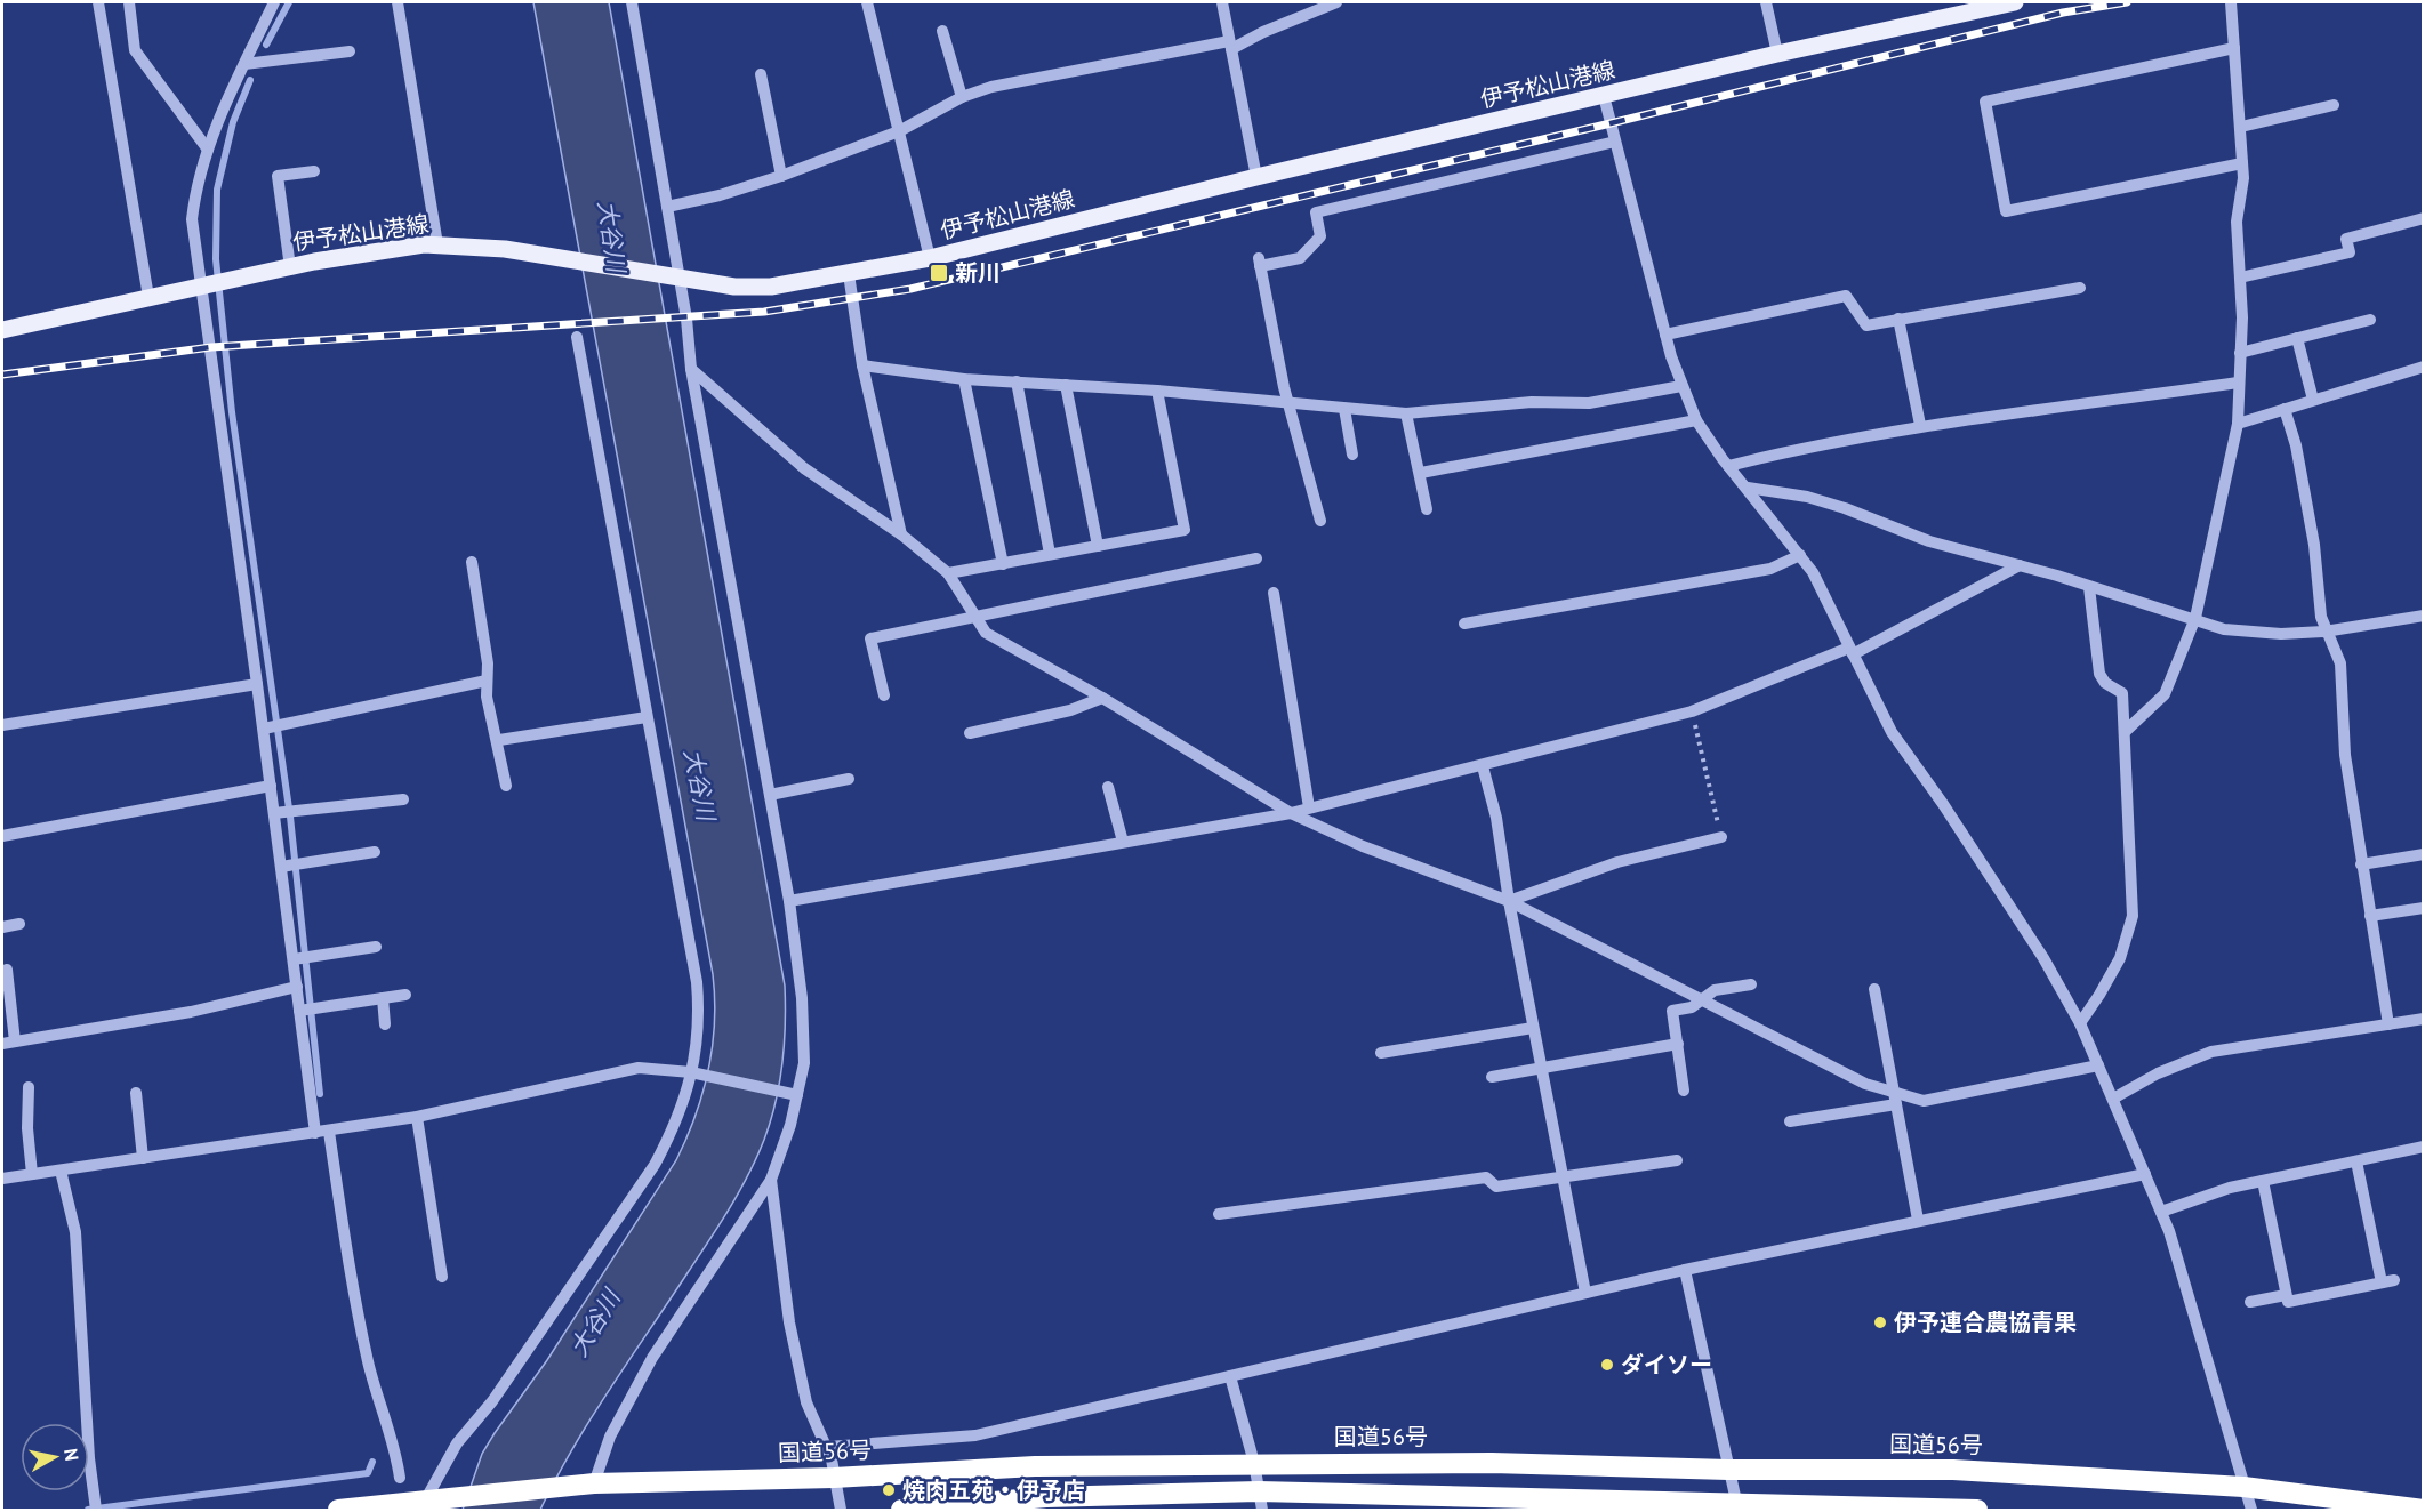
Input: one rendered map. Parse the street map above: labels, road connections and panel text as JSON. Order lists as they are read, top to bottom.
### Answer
{
  "streets": {
    "highway": ["国道56号"],
    "main road": ["伊予松山港線"]
  },
  "water": ["大谷川"],
  "places": {
    "transit": ["新川"],
    "other": ["伊予連合農協青果", "ダイソー", "焼肉五苑・伊予店"]
  },
  "north": "right"
}
